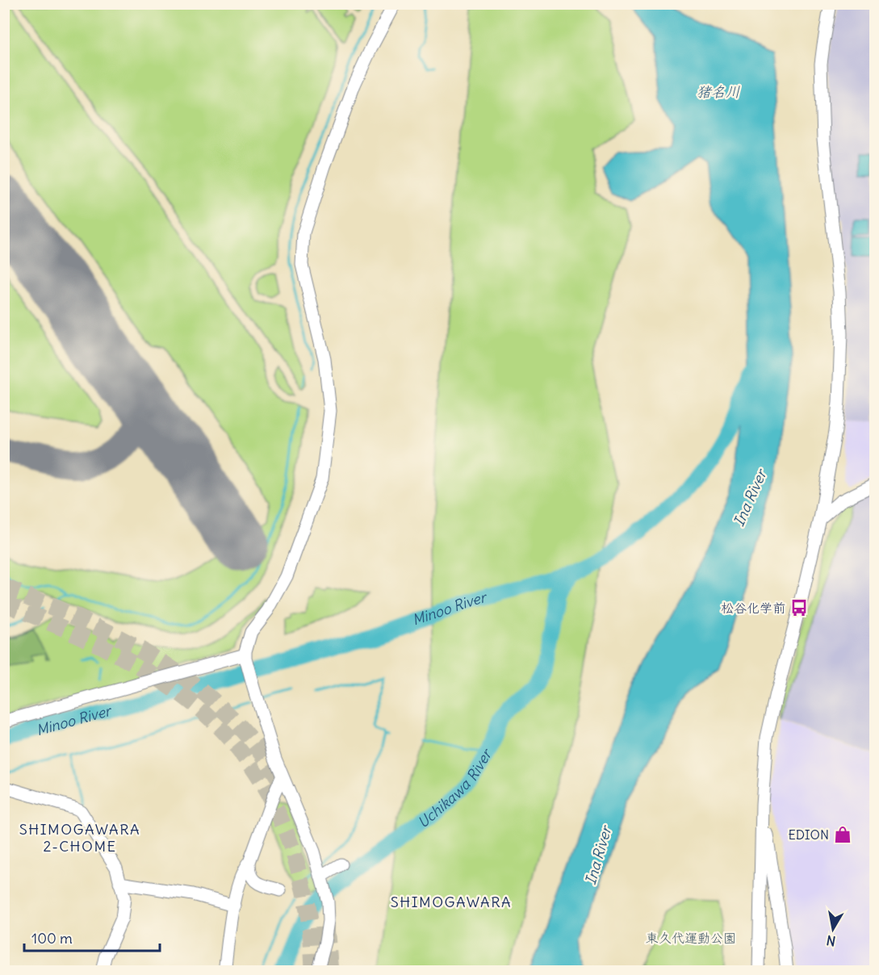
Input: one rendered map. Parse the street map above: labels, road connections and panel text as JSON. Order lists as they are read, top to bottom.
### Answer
{
  "districts": ["SHIMOGAWARA 2-CHOME", "SHIMOGAWARA"],
  "water": [
    "猪名川",
    "Ina River",
    "Minoo River",
    "Uchikawa River"
  ],
  "parks": ["東久代運動公園"],
  "places": {
    "bus stop": ["松谷化学前"],
    "shop": ["EDION"]
  },
  "scale_bar": "100 m",
  "north": "bottom"
}
